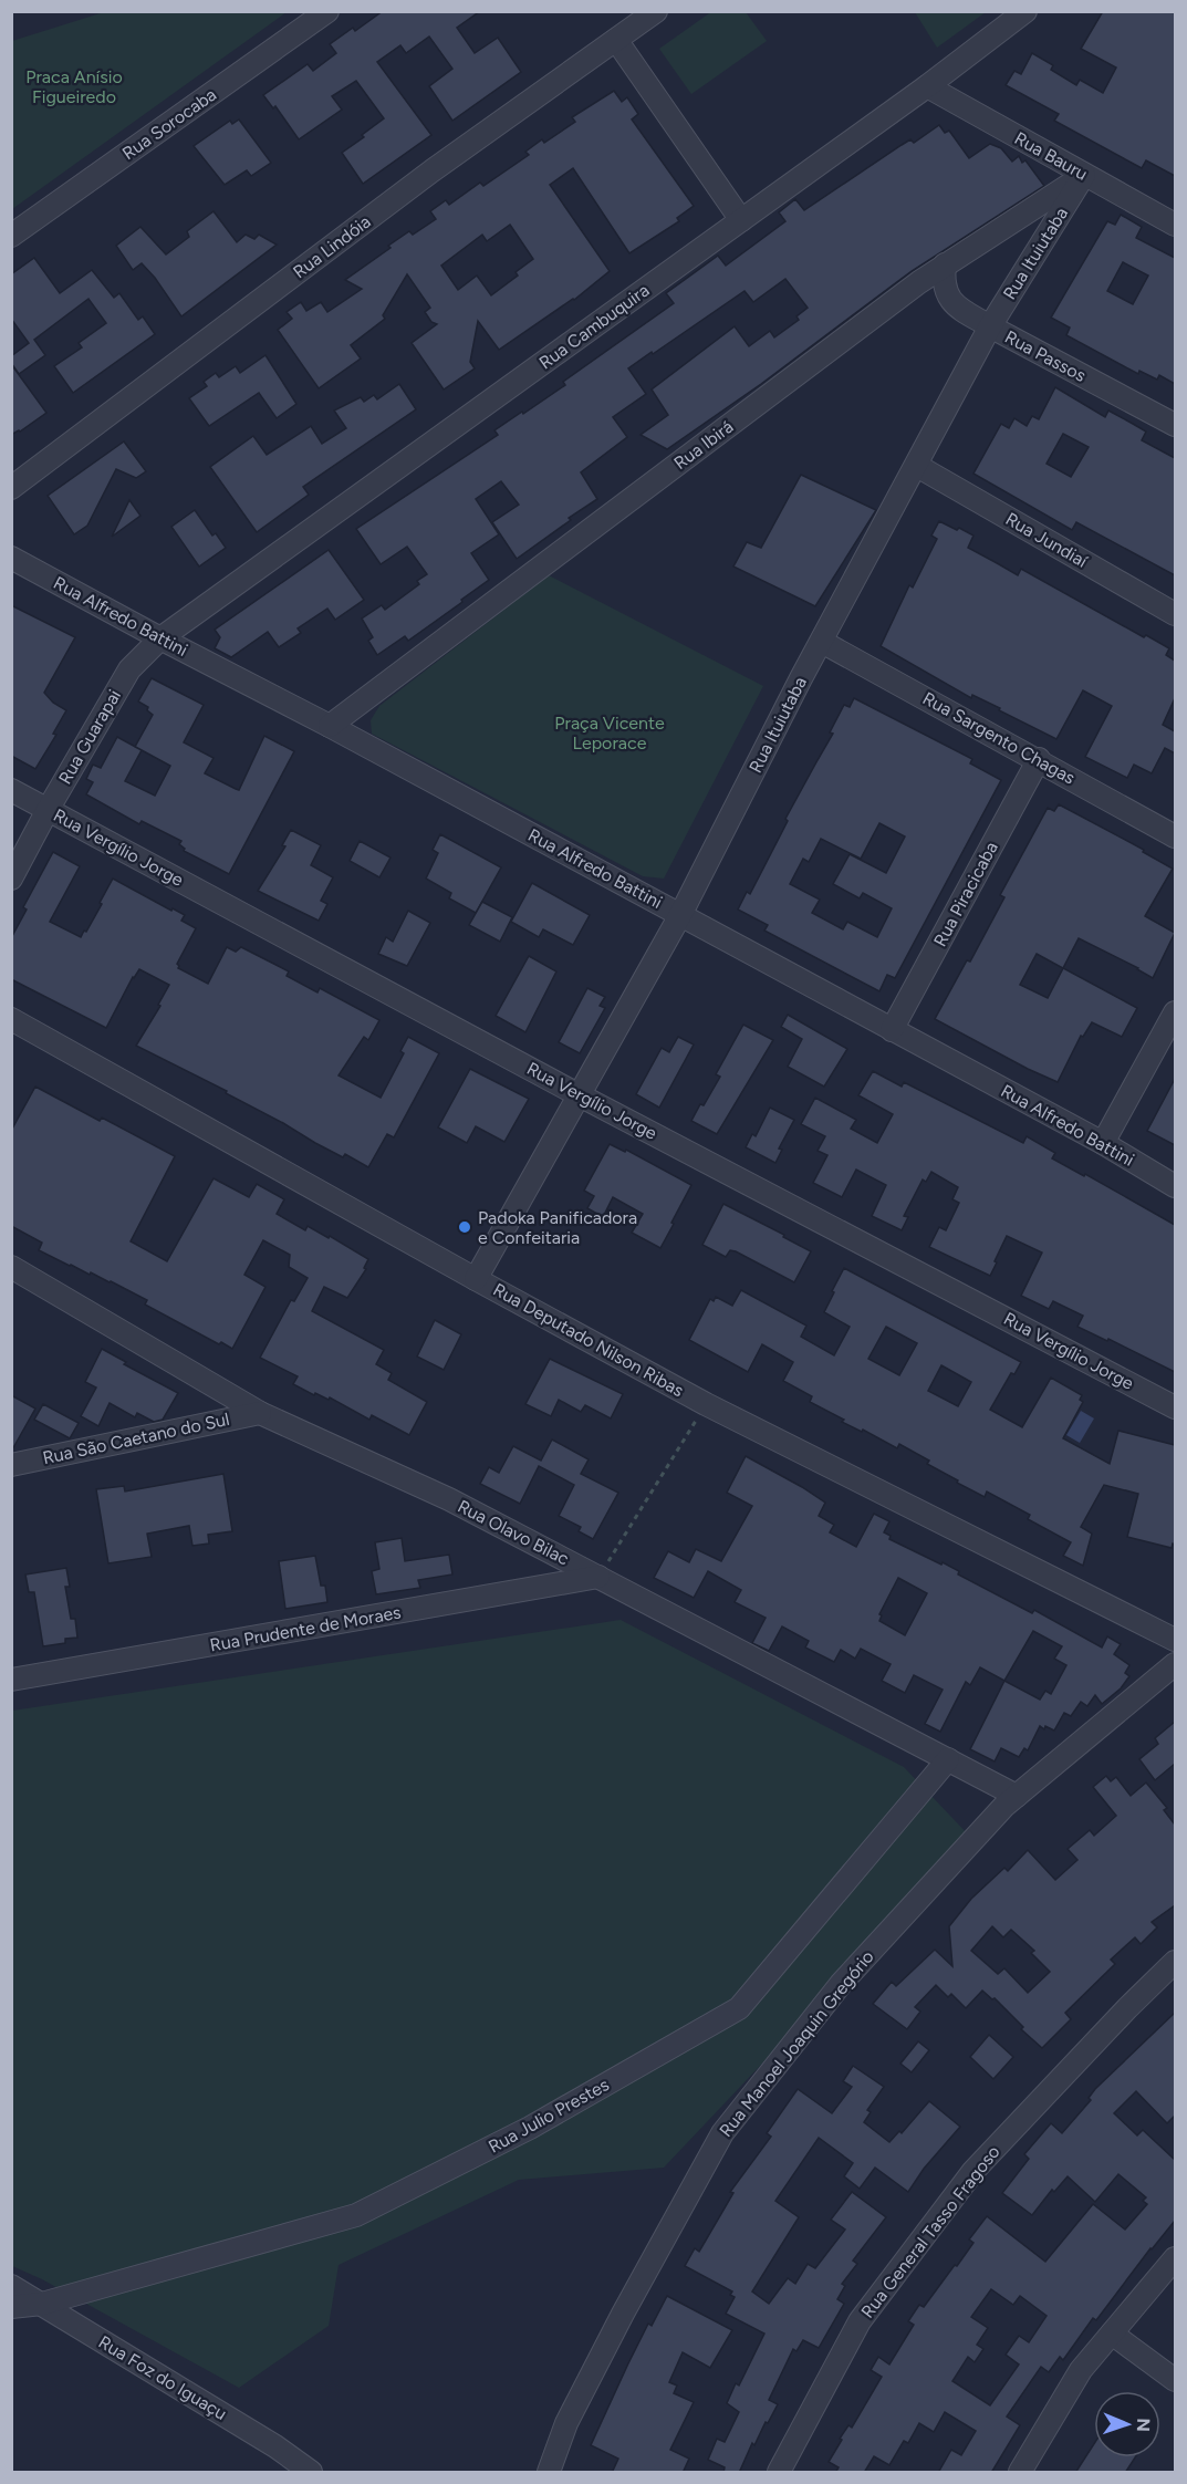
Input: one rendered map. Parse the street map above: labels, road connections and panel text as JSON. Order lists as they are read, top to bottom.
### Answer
{
  "streets": {
    "street": [
      "Rua Sorocaba",
      "Rua Bauru",
      "Rua Lindóia",
      "Rua Ituiutaba",
      "Rua Cambuquira",
      "Rua Passos",
      "Rua Ibirá",
      "Rua Jundiaí",
      "Rua Alfredo Battini",
      "Rua Guarapai",
      "Rua Sargento Chagas",
      "Rua Vergílio Jorge",
      "Rua Piracicaba",
      "Rua Deputado Nilson Ribas",
      "Rua São Caetano do Sul",
      "Rua Olavo Bilac",
      "Rua Prudente de Moraes",
      "Rua Manoel Joaquin Gregório",
      "Rua Julio Prestes",
      "Rua General Tasso Fragoso",
      "Rua Foz do Iguaçu"
    ]
  },
  "crossings": [
    ["Rua Bauru", "Rua Ituiutaba"],
    ["Rua Bauru", "Rua Cambuquira"],
    ["Rua Bauru", "Rua Ibirá"],
    ["Rua Ituiutaba", "Rua Passos"],
    ["Rua Ituiutaba", "Rua Ibirá"],
    ["Rua Ituiutaba", "Rua Jundiaí"],
    ["Rua Ituiutaba", "Rua Alfredo Battini"],
    ["Rua Ituiutaba", "Rua Sargento Chagas"],
    ["Rua Ituiutaba", "Rua Vergílio Jorge"],
    ["Rua Ituiutaba", "Rua Deputado Nilson Ribas"],
    ["Rua Cambuquira", "Rua Alfredo Battini"],
    ["Rua Cambuquira", "Rua Guarapai"],
    ["Rua Passos", "Rua Ibirá"],
    ["Rua Ibirá", "Rua Alfredo Battini"],
    ["Rua Alfredo Battini", "Rua Guarapai"],
    ["Rua Alfredo Battini", "Rua Piracicaba"],
    ["Rua Guarapai", "Rua Vergílio Jorge"],
    ["Rua Sargento Chagas", "Rua Piracicaba"],
    ["Rua São Caetano do Sul", "Rua Olavo Bilac"],
    ["Rua Olavo Bilac", "Rua Prudente de Moraes"],
    ["Rua Olavo Bilac", "Rua Manoel Joaquin Gregório"],
    ["Rua Olavo Bilac", "Rua Julio Prestes"],
    ["Rua Julio Prestes", "Rua Foz do Iguaçu"]
  ],
  "parks": ["Praca Anísio Figueiredo", "Praça Vicente Leporace"],
  "places": ["Padoka Panificadora e Confeitaria"],
  "north": "right"
}
